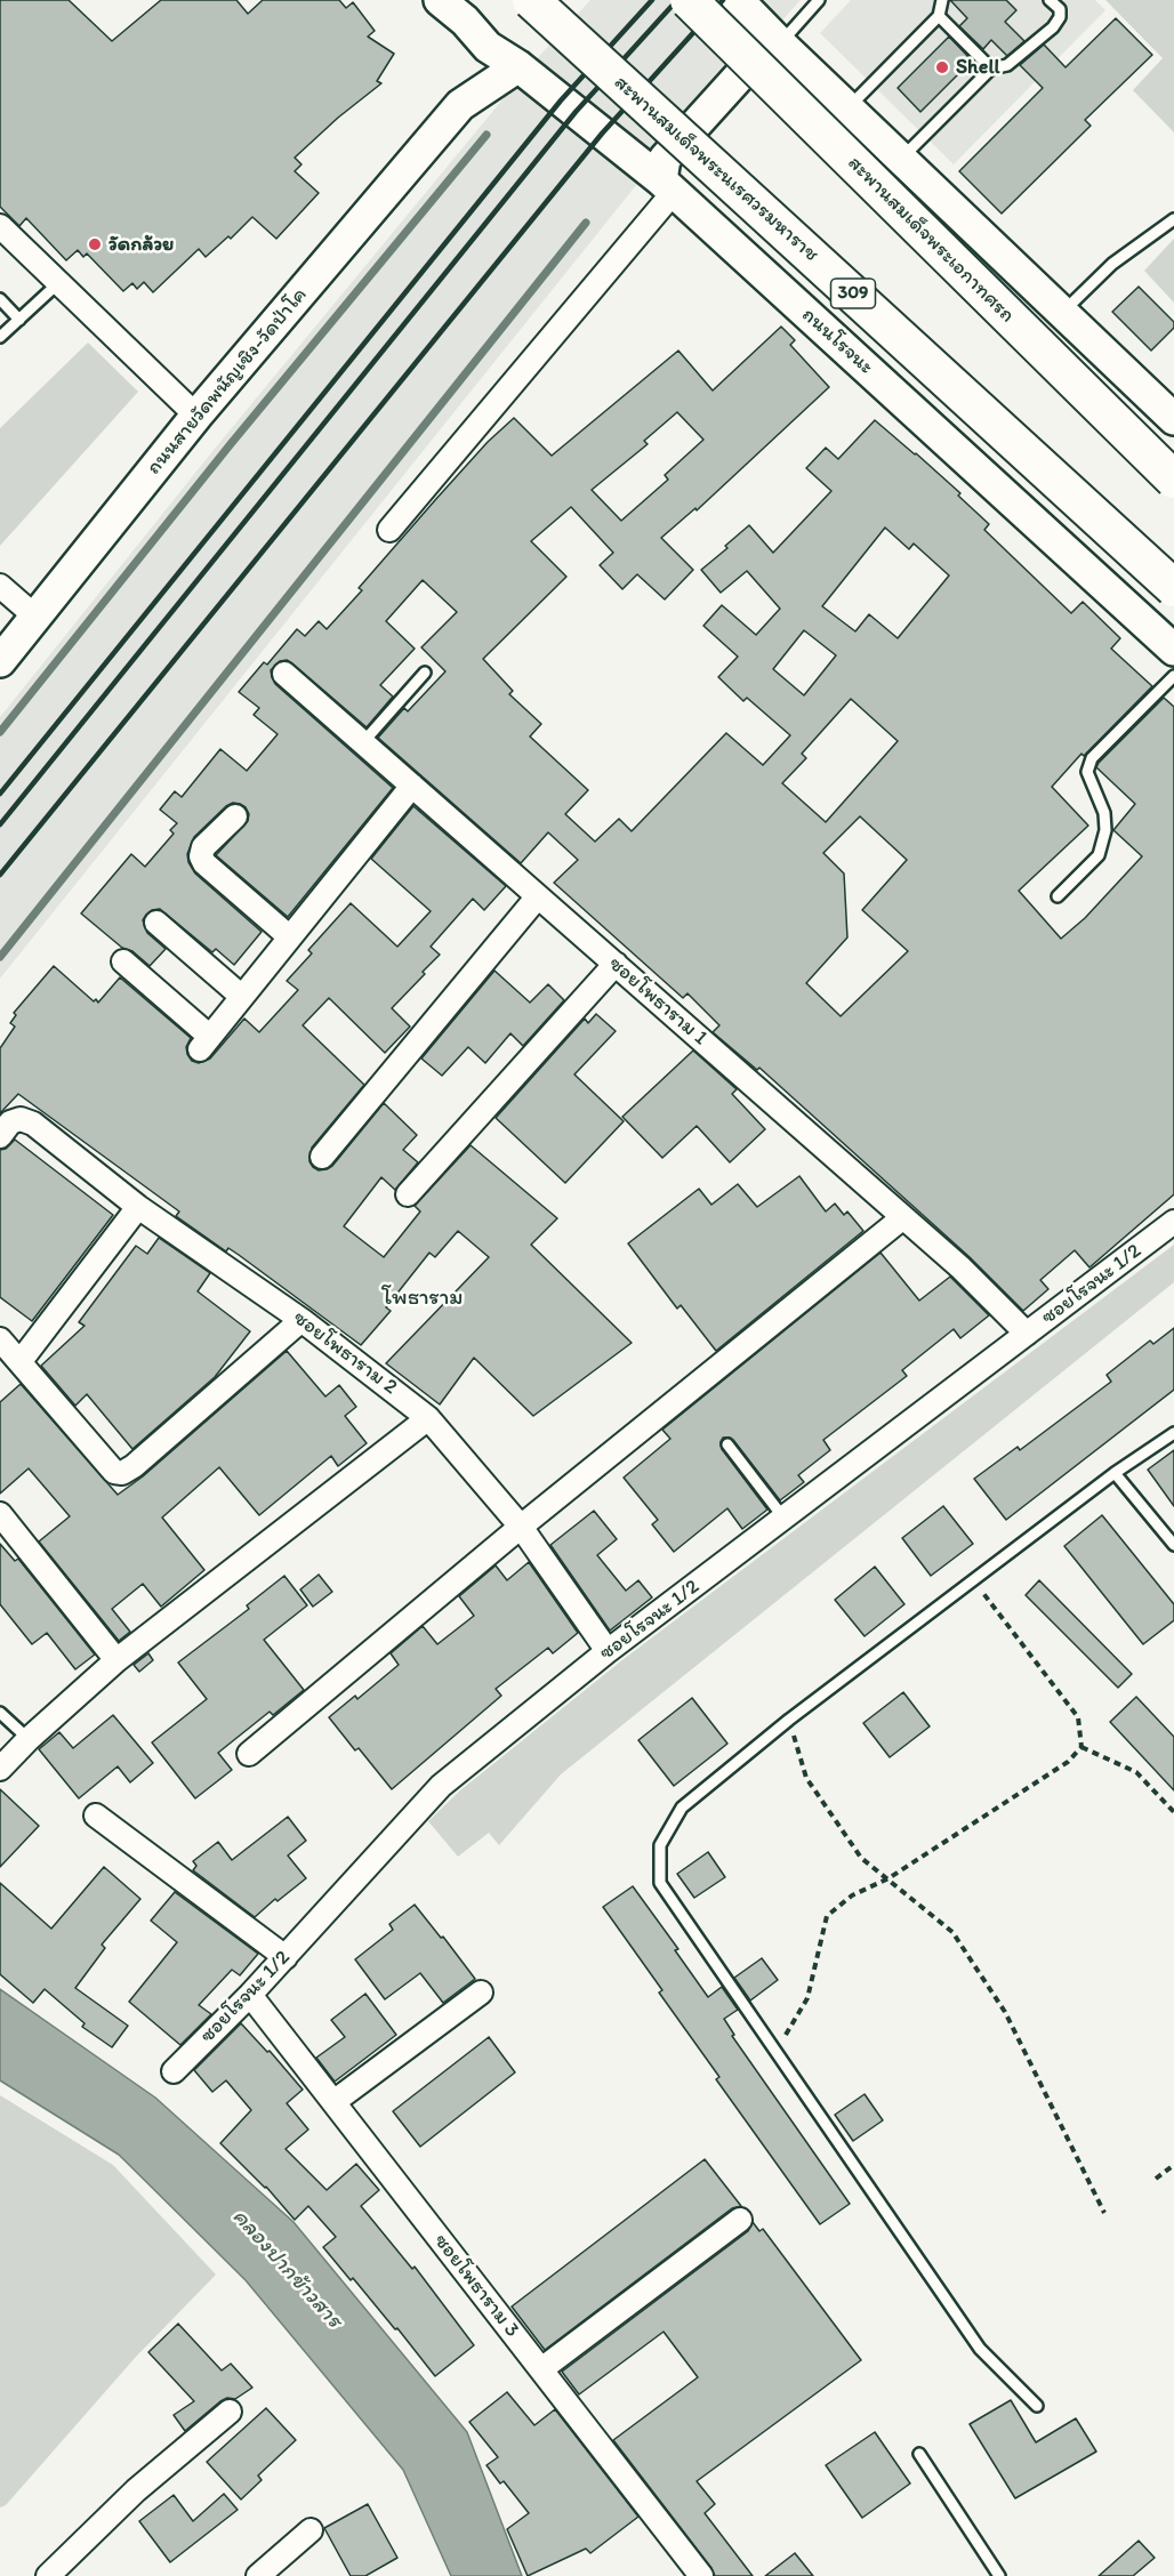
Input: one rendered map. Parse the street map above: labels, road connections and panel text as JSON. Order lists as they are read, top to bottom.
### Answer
{
  "streets": {
    "main road": [
      "สะพานสมเด็จพระนเรศวรมหาราช",
      "สะพานสมเด็จพระเอกาทศรถ",
      "309",
      "ถนนโรจนะ",
      "ถนนสายวัดพนัญเชิง-วัดป่าโค"
    ],
    "street": [
      "ซอยโพธาราม 1",
      "ซอยโรจนะ 1/2",
      "ซอยโพธาราม 2",
      "ซอยโพธาราม 3"
    ]
  },
  "crossings": [
    ["ถนนโรจนะ", "ถนนสายวัดพนัญเชิง-วัดป่าโค"],
    ["ซอยโพธาราม 1", "ซอยโรจนะ 1/2"],
    ["ซอยโรจนะ 1/2", "ซอยโพธาราม 2"],
    ["ซอยโรจนะ 1/2", "ซอยโพธาราม 3"]
  ],
  "districts": ["โพธาราม"],
  "water": ["คลองปากข้าวสาร"],
  "places": ["Shell", "วัดกล้วย"]
}
